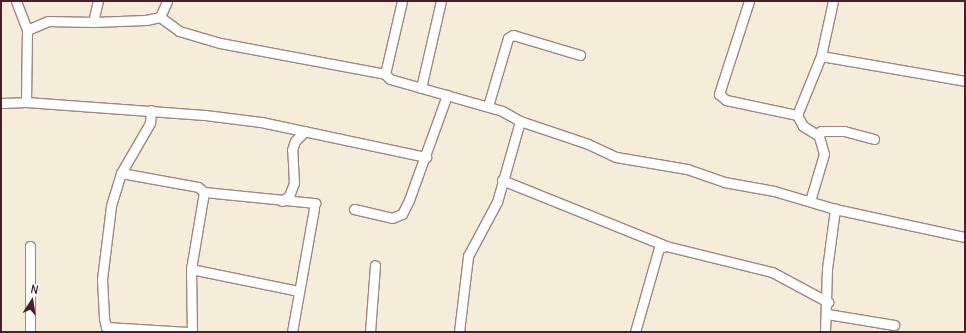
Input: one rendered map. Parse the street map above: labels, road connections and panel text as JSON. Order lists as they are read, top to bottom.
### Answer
{
  "north": "top"
}
